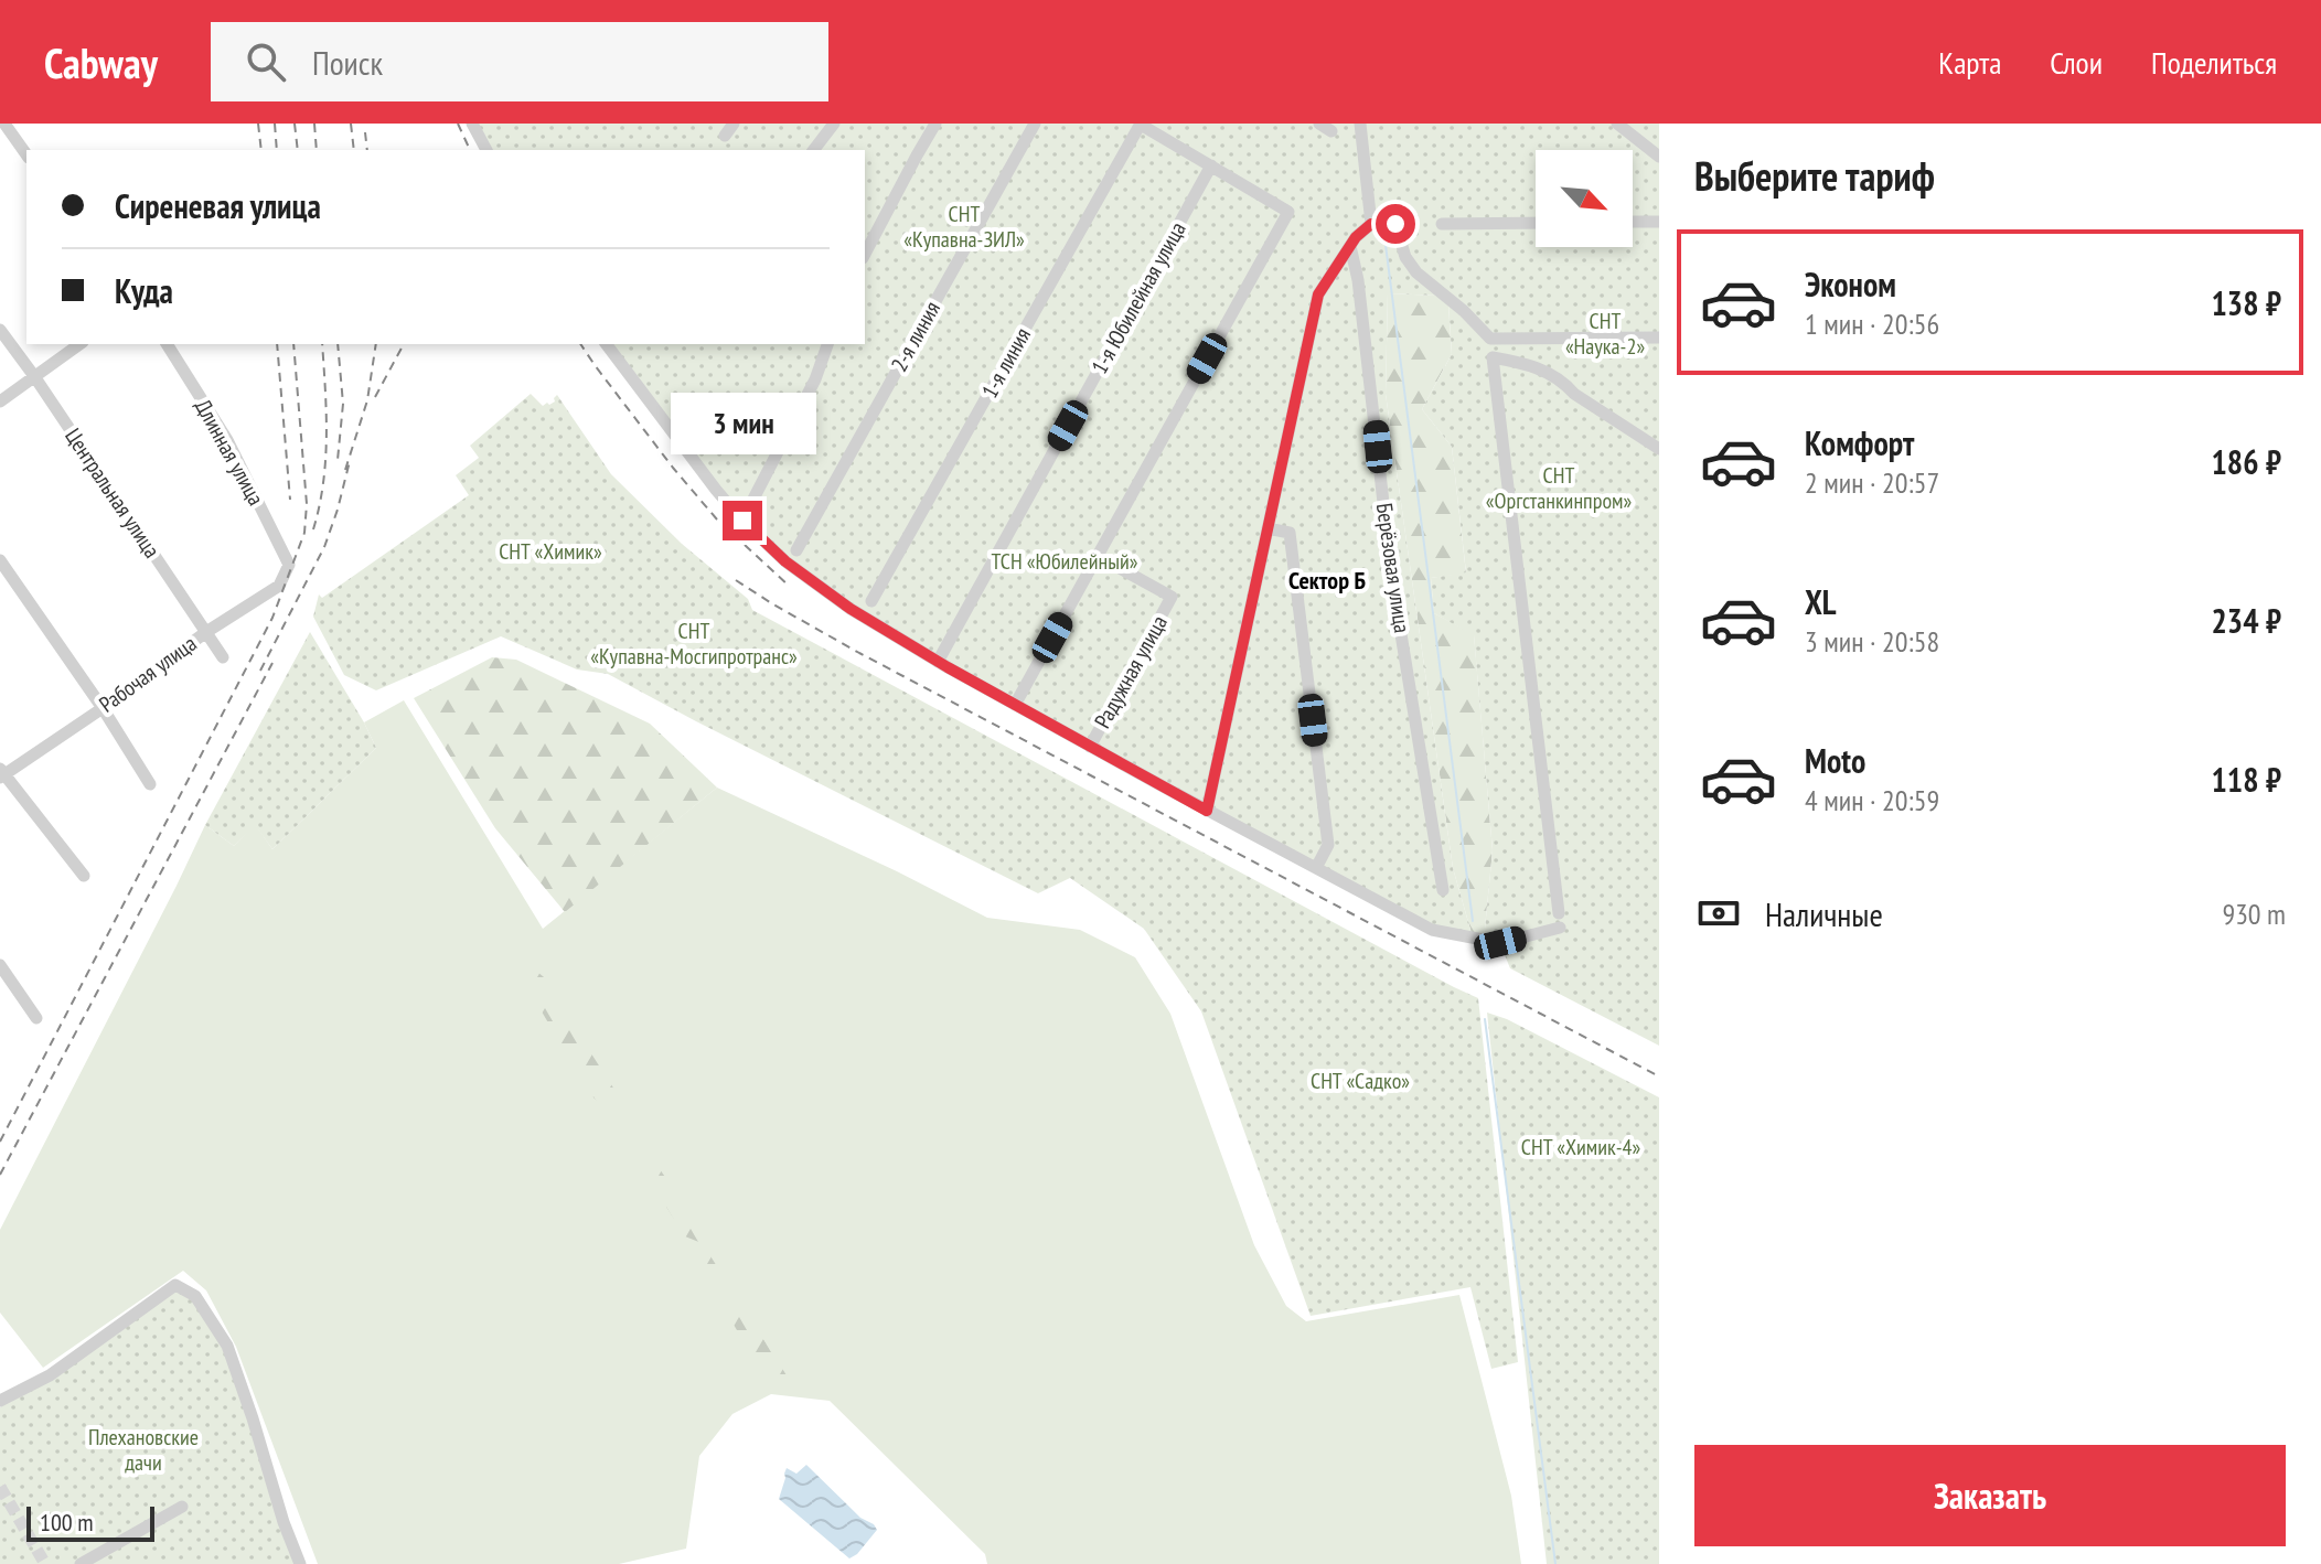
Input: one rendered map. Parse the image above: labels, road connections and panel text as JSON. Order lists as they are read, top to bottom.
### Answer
{
  "streets": {
    "street": [
      "1-я Юбилейная улица",
      "2-я линия",
      "1-я линия",
      "Длинная улица",
      "Центральная улица",
      "Берёзовая улица",
      "Радужная улица",
      "Рабочая улица"
    ]
  },
  "crossings": [
    ["Длинная улица", "Рабочая улица"],
    ["Центральная улица", "Рабочая улица"]
  ],
  "districts": ["Сектор Б"],
  "parks": [
    "СНТ «Купавна-ЗИЛ»",
    "СНТ «Наука-2»",
    "СНТ «Оргстанкинпром»",
    "СНТ «Химик»",
    "ТСН «Юбилейный»",
    "СНТ «Купавна-Мосгипротранс»",
    "СНТ «Садко»",
    "СНТ «Химик-4»",
    "Плехановские дачи"
  ],
  "scale_bar": "100 m",
  "north": "bottom right",
  "page": {
    "header": "Cabway",
    "search": "Поиск",
    "nav": ["Карта", "Слои", "Поделиться"],
    "heading": "Выберите тариф",
    "banner": ["Сиреневая улица", "Куда"],
    "list": [
      {
        "name": "Эконом",
        "note": "1 мин · 20:56",
        "value": "138 ₽"
      },
      {
        "name": "Комфорт",
        "note": "2 мин · 20:57",
        "value": "186 ₽"
      },
      {
        "name": "XL",
        "note": "3 мин · 20:58",
        "value": "234 ₽"
      },
      {
        "name": "Moto",
        "note": "4 мин · 20:59",
        "value": "118 ₽"
      }
    ],
    "bubble": "3 мин",
    "pay": ["Наличные", "930 m"],
    "buttons": "Заказать",
    "scale": "100 m"
  }
}
